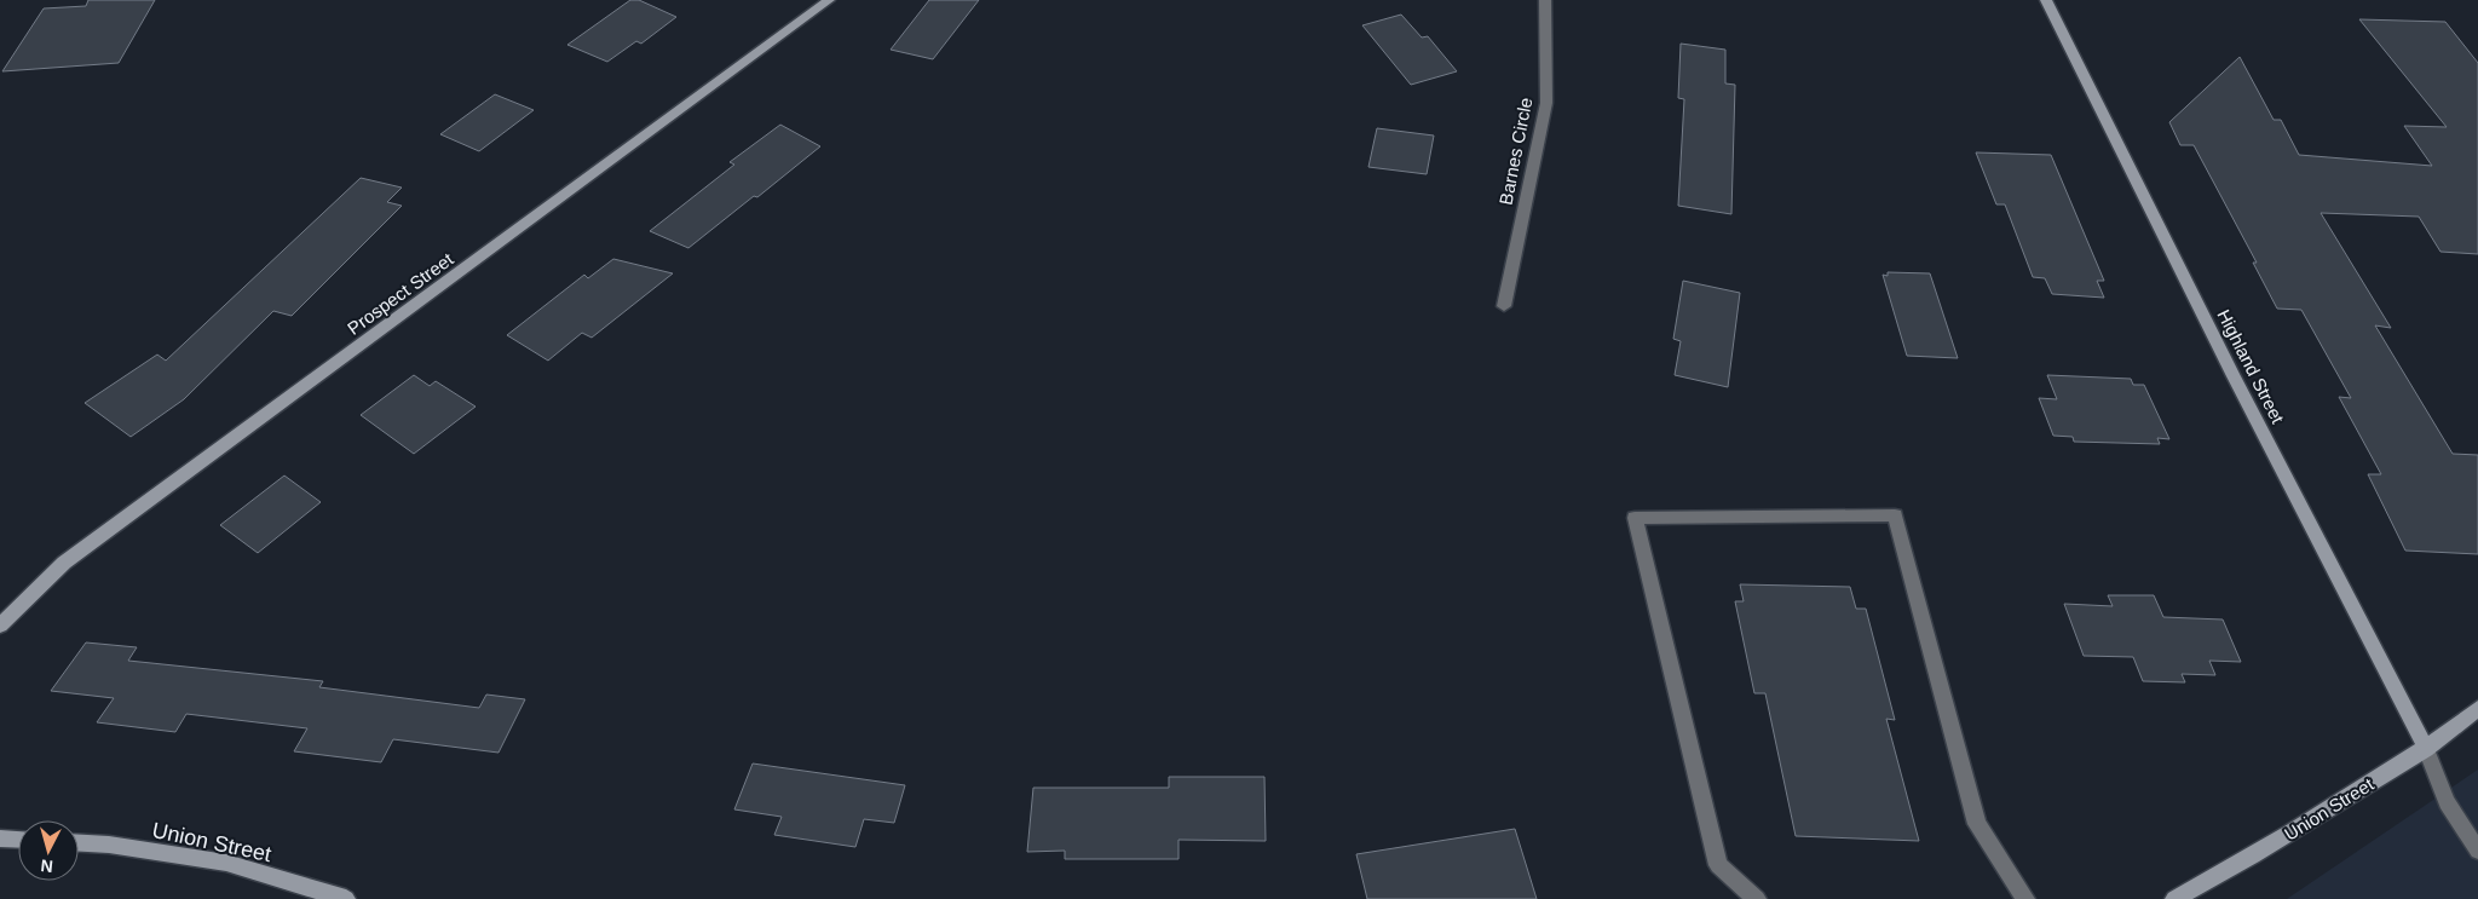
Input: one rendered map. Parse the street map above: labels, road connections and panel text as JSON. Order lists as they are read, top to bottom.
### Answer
{
  "streets": {
    "street": [
      "Barnes Circle",
      "Prospect Street",
      "Highland Street",
      "Union Street"
    ]
  },
  "crossings": [
    ["Highland Street", "Union Street"]
  ],
  "north": "bottom"
}
